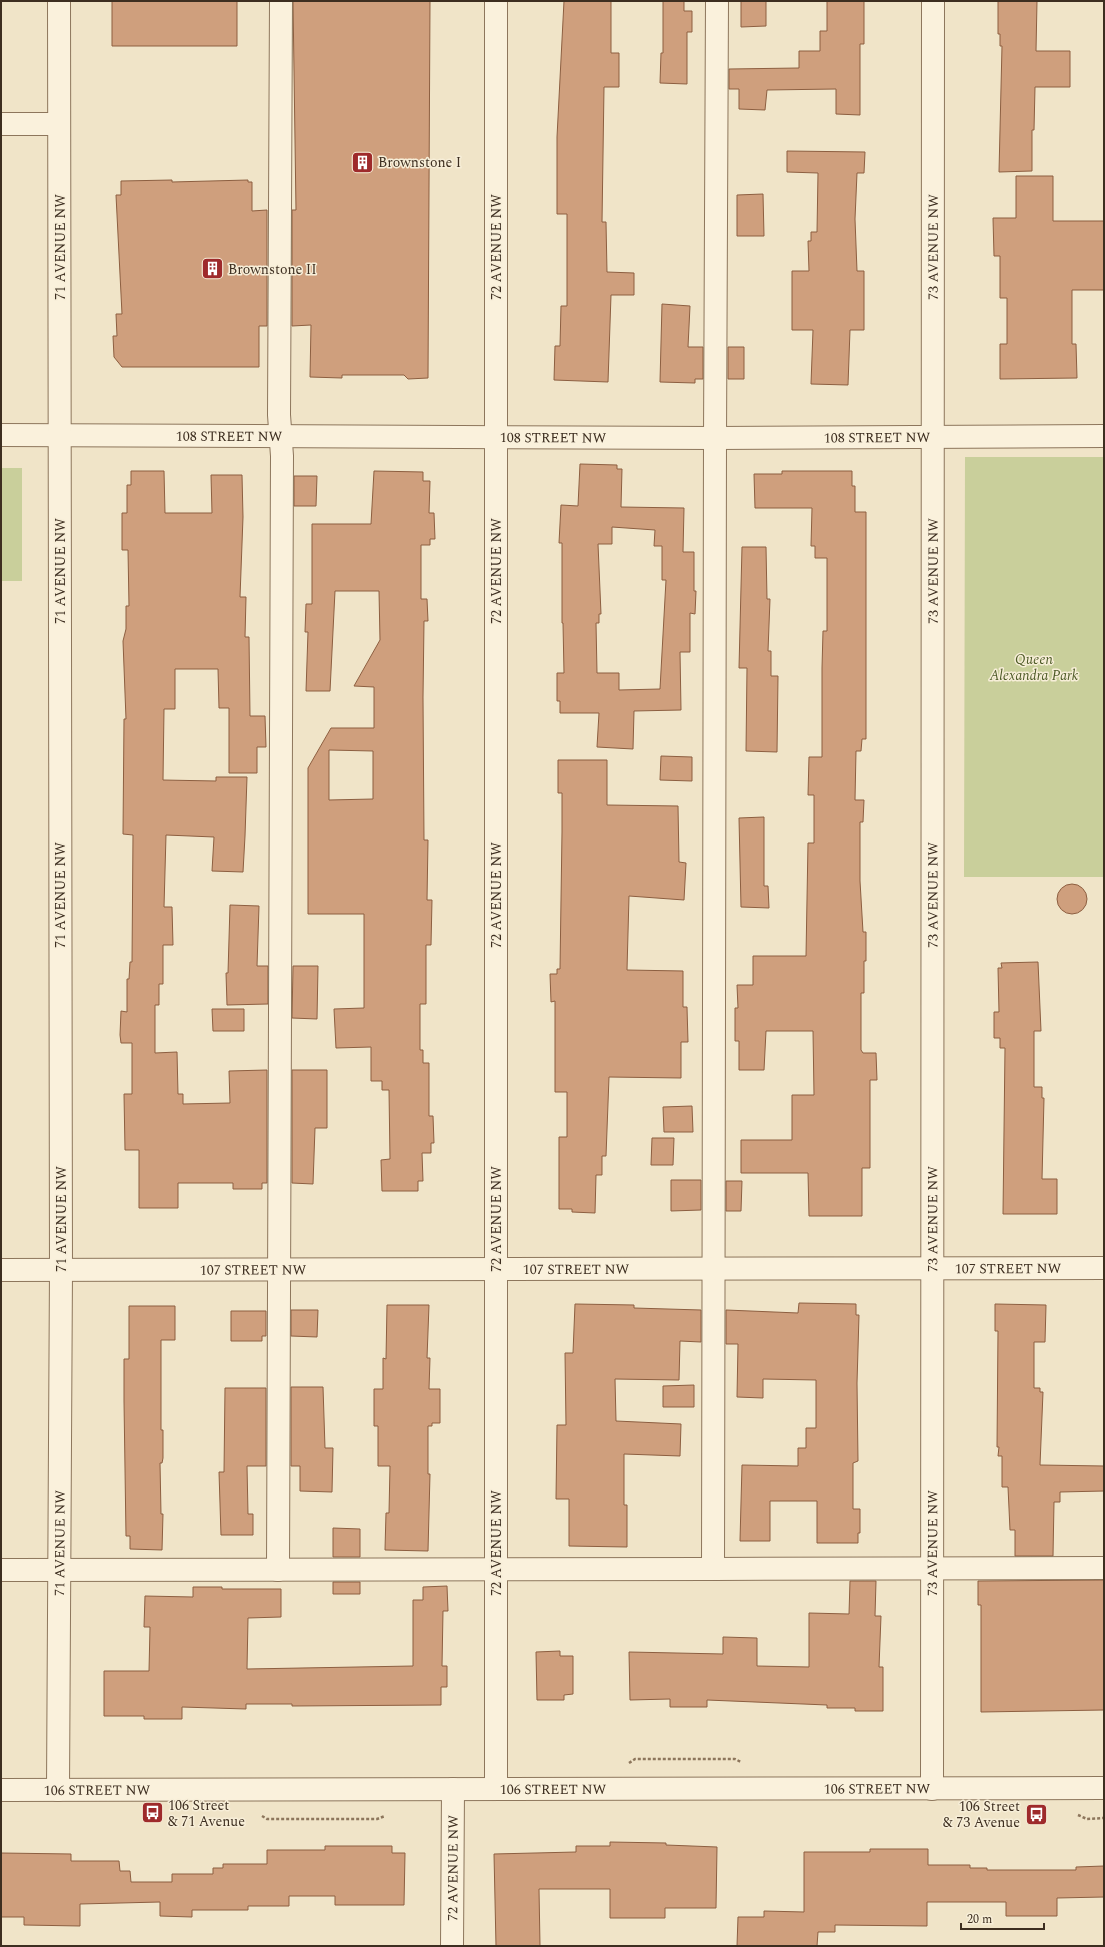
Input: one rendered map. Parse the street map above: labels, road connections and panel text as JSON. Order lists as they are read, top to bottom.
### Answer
{
  "streets": {
    "street": [
      "71 AVENUE NW",
      "72 AVENUE NW",
      "73 AVENUE NW",
      "108 STREET NW",
      "107 STREET NW",
      "106 STREET NW"
    ]
  },
  "crossings": [
    ["71 AVENUE NW", "108 STREET NW"],
    ["71 AVENUE NW", "107 STREET NW"],
    ["71 AVENUE NW", "106 STREET NW"],
    ["72 AVENUE NW", "108 STREET NW"],
    ["72 AVENUE NW", "107 STREET NW"],
    ["72 AVENUE NW", "106 STREET NW"],
    ["73 AVENUE NW", "108 STREET NW"],
    ["73 AVENUE NW", "107 STREET NW"],
    ["73 AVENUE NW", "106 STREET NW"]
  ],
  "parks": ["Queen Alexandra Park"],
  "places": {
    "building": ["Brownstone I", "Brownstone II"],
    "bus stop": ["106 Street & 71 Avenue", "106 Street & 73 Avenue"]
  },
  "scale_bar": "20 m"
}
